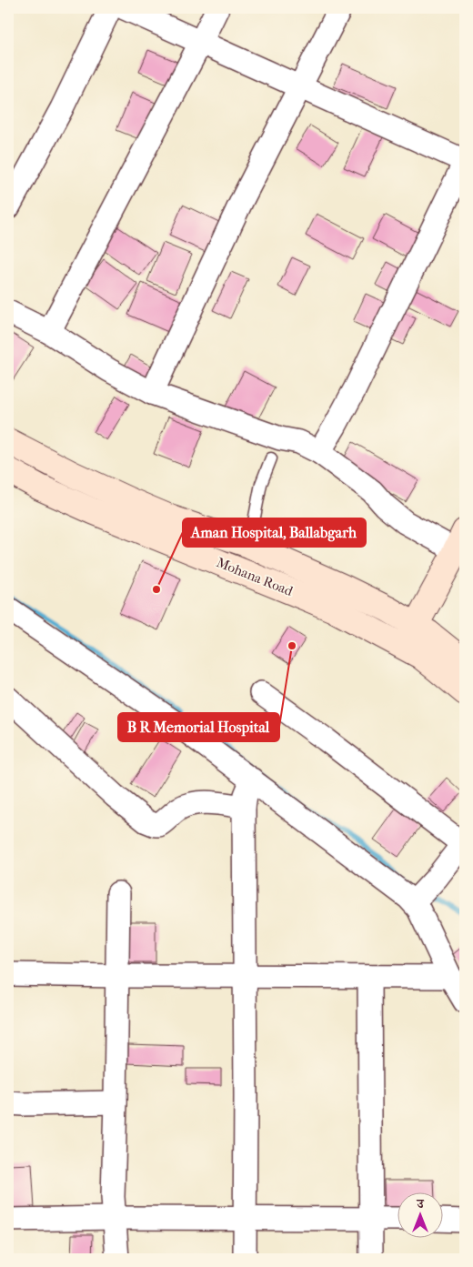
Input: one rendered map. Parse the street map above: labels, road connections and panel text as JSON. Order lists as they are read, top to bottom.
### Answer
{
  "streets": {
    "street": ["Mohana Road"]
  },
  "places": ["Aman Hospital, Ballabgarh", "B R Memorial Hospital"],
  "north": "top"
}
